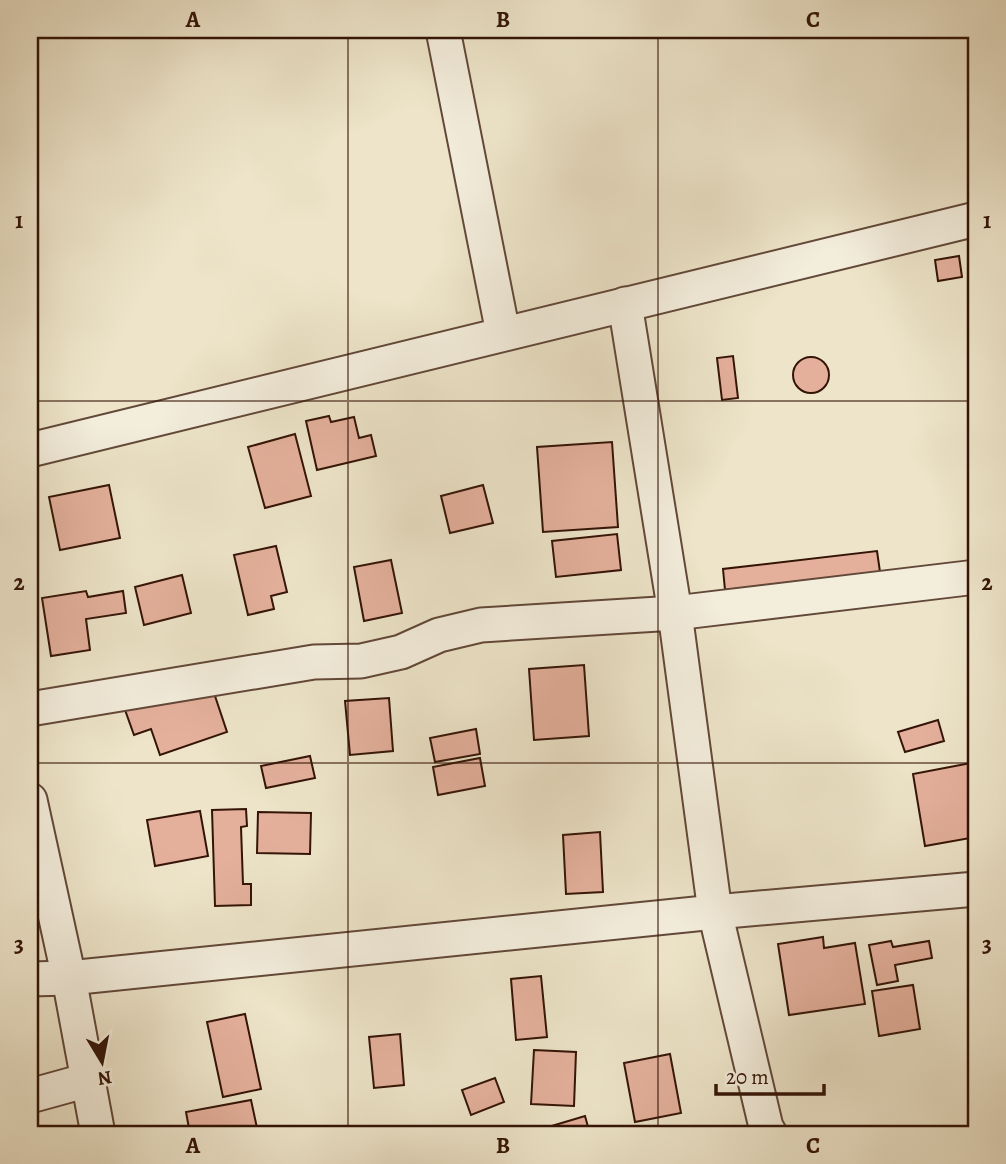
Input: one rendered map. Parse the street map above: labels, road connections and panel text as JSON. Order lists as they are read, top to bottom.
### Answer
{
  "scale_bar": "20 m",
  "north": "bottom",
  "grid": {
    "columns": ["A", "B", "C"],
    "rows": ["1", "2", "3"]
  }
}
